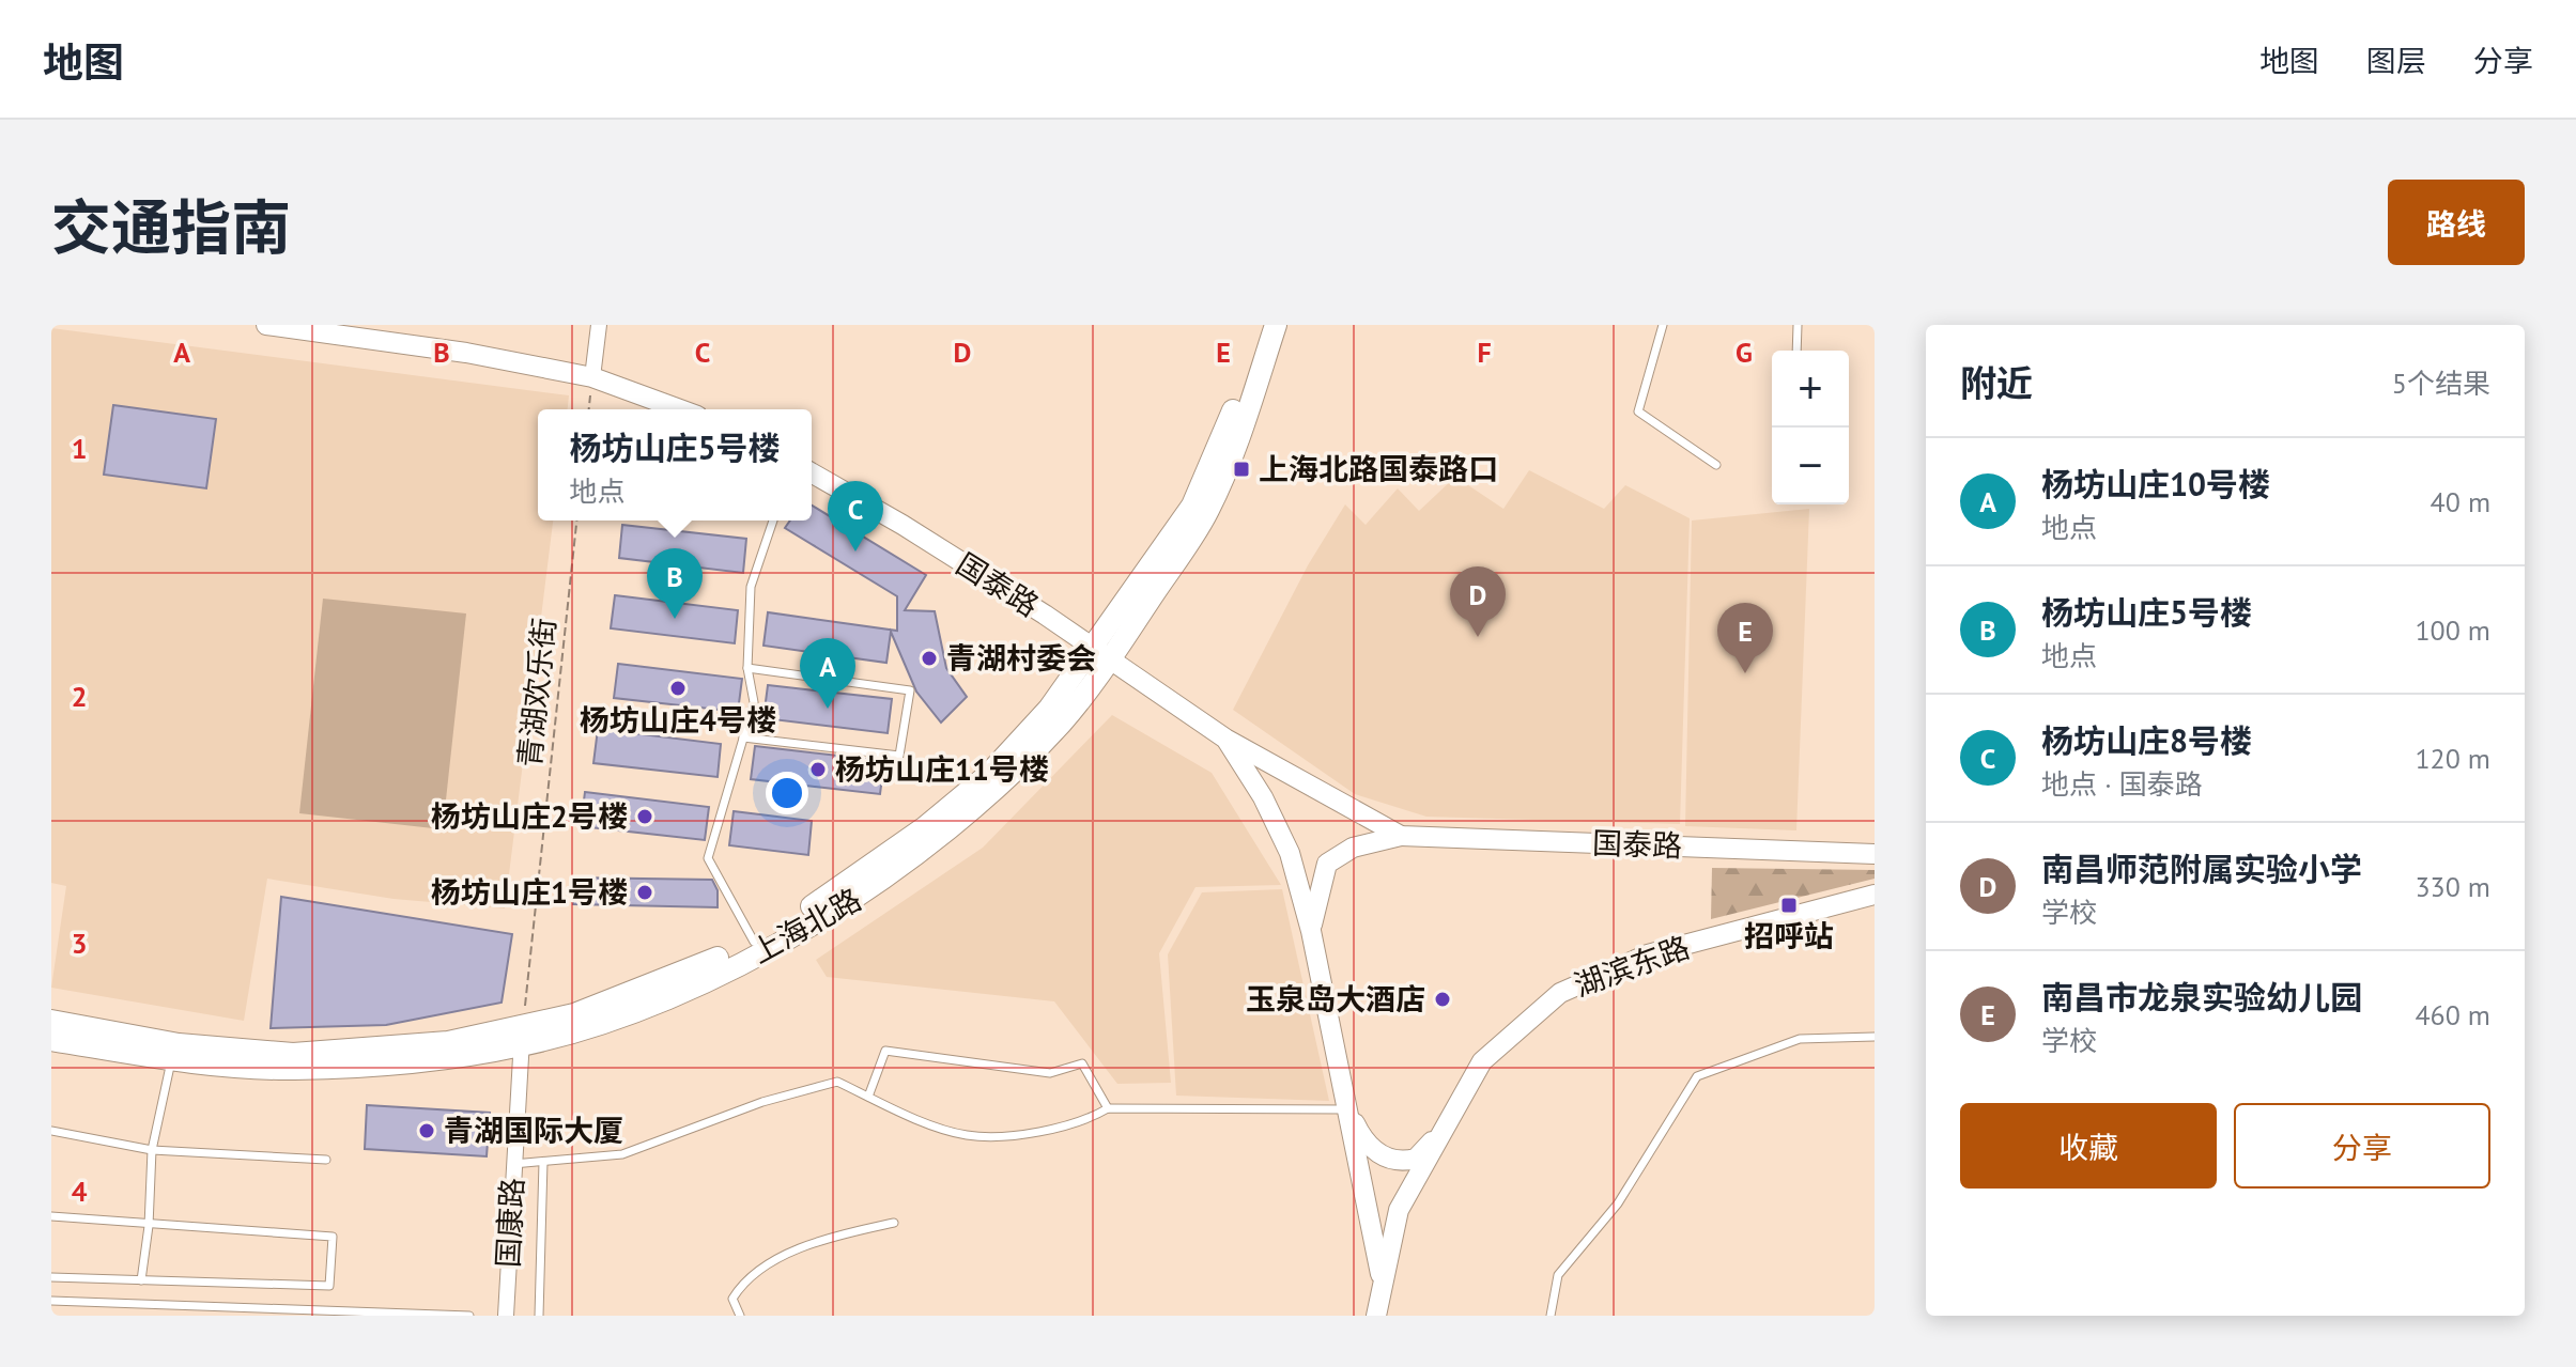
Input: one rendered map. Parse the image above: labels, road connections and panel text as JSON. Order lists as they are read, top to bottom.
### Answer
{
  "streets": {
    "main road": ["上海北路"],
    "street": ["国泰路", "湖滨东路", "国康路"],
    "path": ["青湖欢乐街"]
  },
  "crossings": [
    ["国泰路", "上海北路"],
    ["国泰路", "湖滨东路"],
    ["青湖欢乐街", "上海北路"],
    ["青湖欢乐街", "国康路"],
    ["上海北路", "国康路"]
  ],
  "places": {
    "transit": ["上海北路国泰路口", "招呼站"],
    "other": [
      "青湖村委会",
      "杨坊山庄4号楼",
      "杨坊山庄11号楼",
      "杨坊山庄2号楼",
      "杨坊山庄1号楼",
      "玉泉岛大酒店",
      "青湖国际大厦"
    ]
  },
  "page": {
    "header": "地图",
    "nav": ["地图", "图层", "分享"],
    "title": "交通指南",
    "buttons": [
      "路线",
      ["收藏", "分享"]
    ],
    "heading": ["附近", "5个结果"],
    "map_buttons": ["+", "−"],
    "popup": ["杨坊山庄5号楼", "地点"],
    "list": [
      {
        "mark": "A",
        "name": "杨坊山庄10号楼",
        "note": "地点",
        "value": "40 m"
      },
      {
        "mark": "B",
        "name": "杨坊山庄5号楼",
        "note": "地点",
        "value": "100 m"
      },
      {
        "mark": "C",
        "name": "杨坊山庄8号楼",
        "note": "地点 · 国泰路",
        "value": "120 m"
      },
      {
        "mark": "D",
        "name": "南昌师范附属实验小学",
        "note": "学校",
        "value": "330 m"
      },
      {
        "mark": "E",
        "name": "南昌市龙泉实验幼儿园",
        "note": "学校",
        "value": "460 m"
      }
    ],
    "pins": [
      "C",
      "B",
      "D",
      "E",
      "A"
    ]
  },
  "grid": {
    "columns": [
      "A",
      "B",
      "C",
      "D",
      "E",
      "F",
      "G"
    ],
    "rows": [
      "1",
      "2",
      "3",
      "4"
    ]
  }
}
